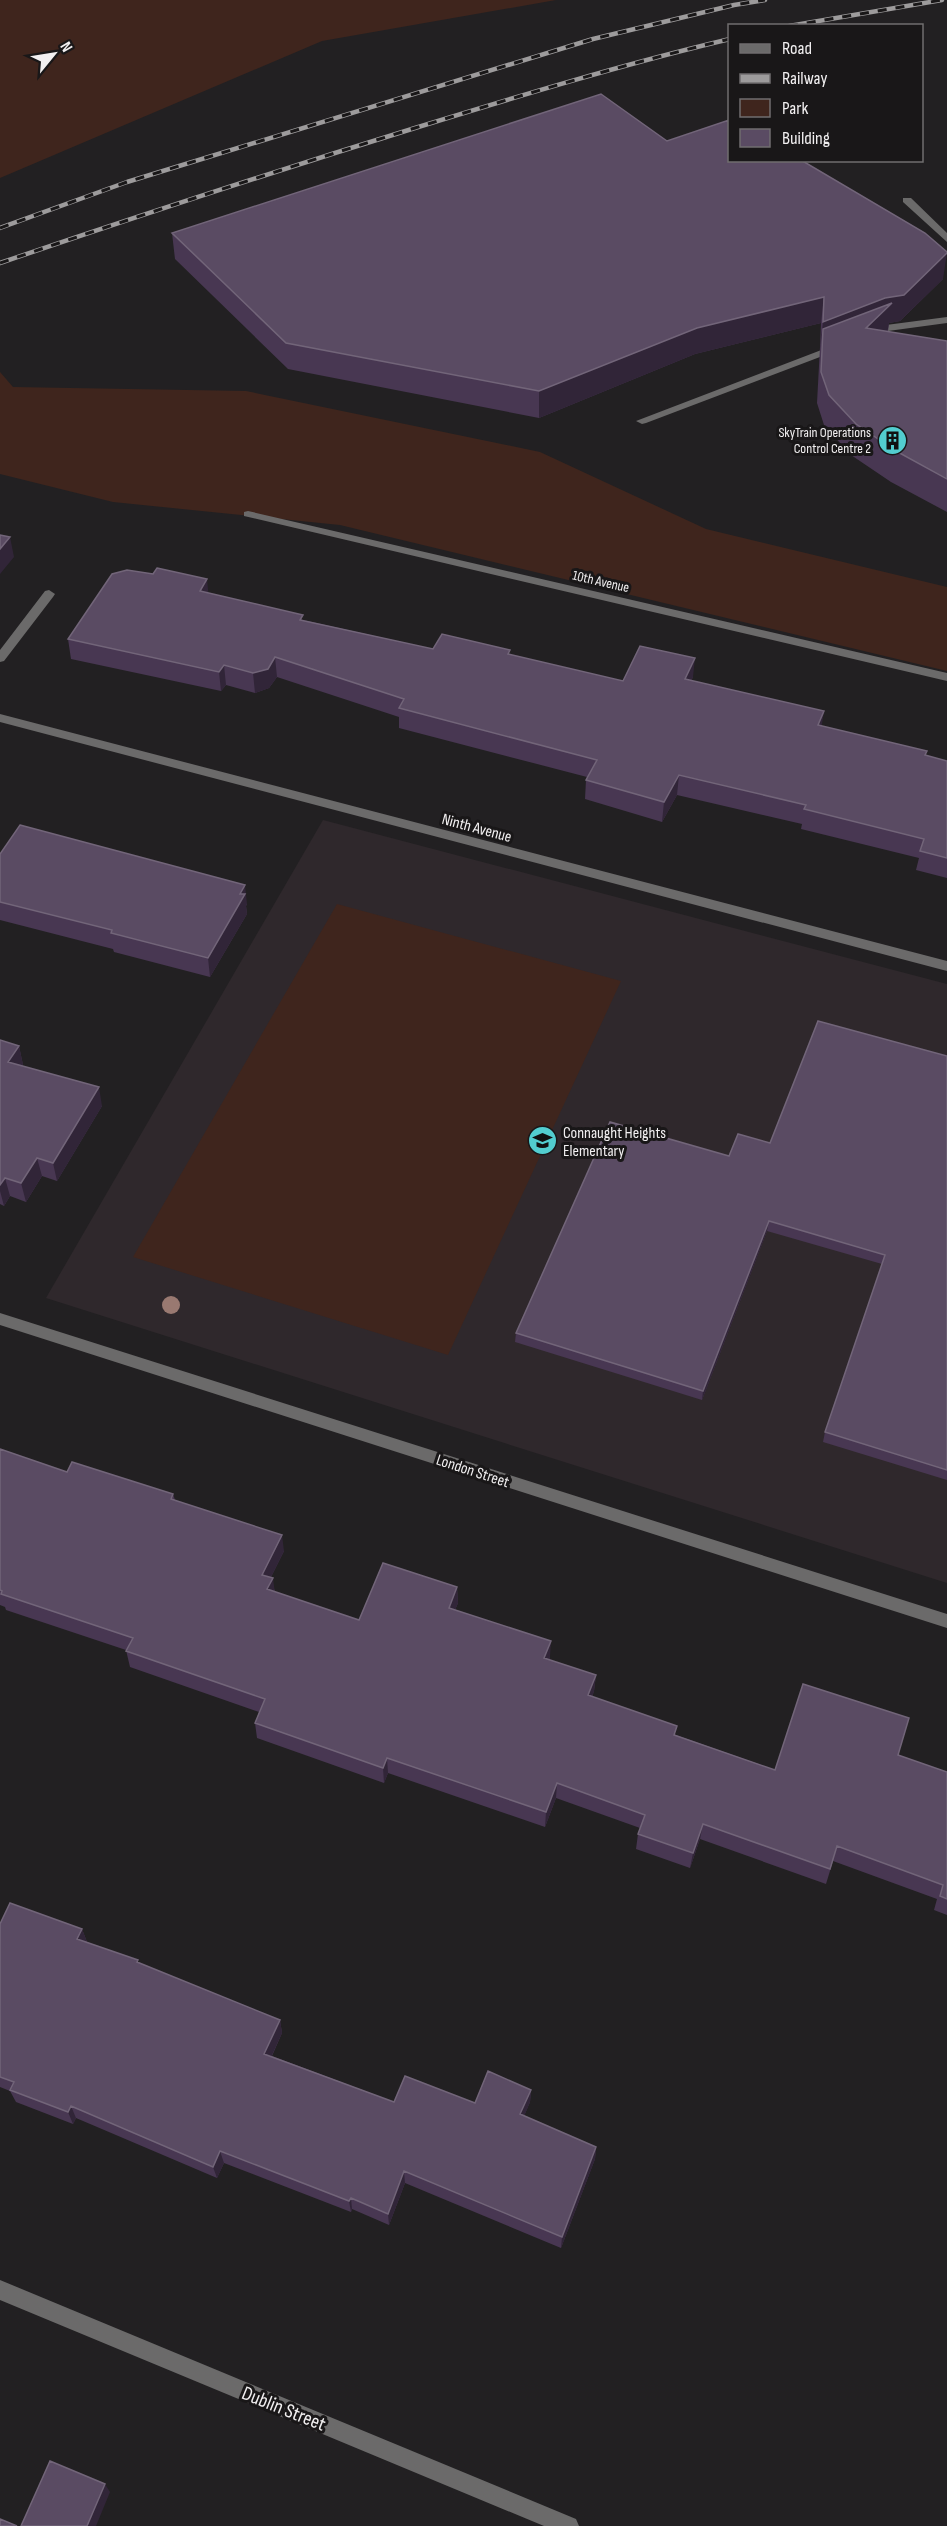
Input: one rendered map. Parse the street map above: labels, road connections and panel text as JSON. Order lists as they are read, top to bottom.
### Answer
{
  "streets": {
    "street": [
      "10th Avenue",
      "Ninth Avenue",
      "London Street",
      "Dublin Street"
    ]
  },
  "places": {
    "building": ["SkyTrain Operations Control Centre 2"],
    "school or university": ["Connaught Heights Elementary"]
  },
  "legend": [
    "Road",
    "Railway",
    "Park",
    "Building"
  ],
  "north": "top right"
}
